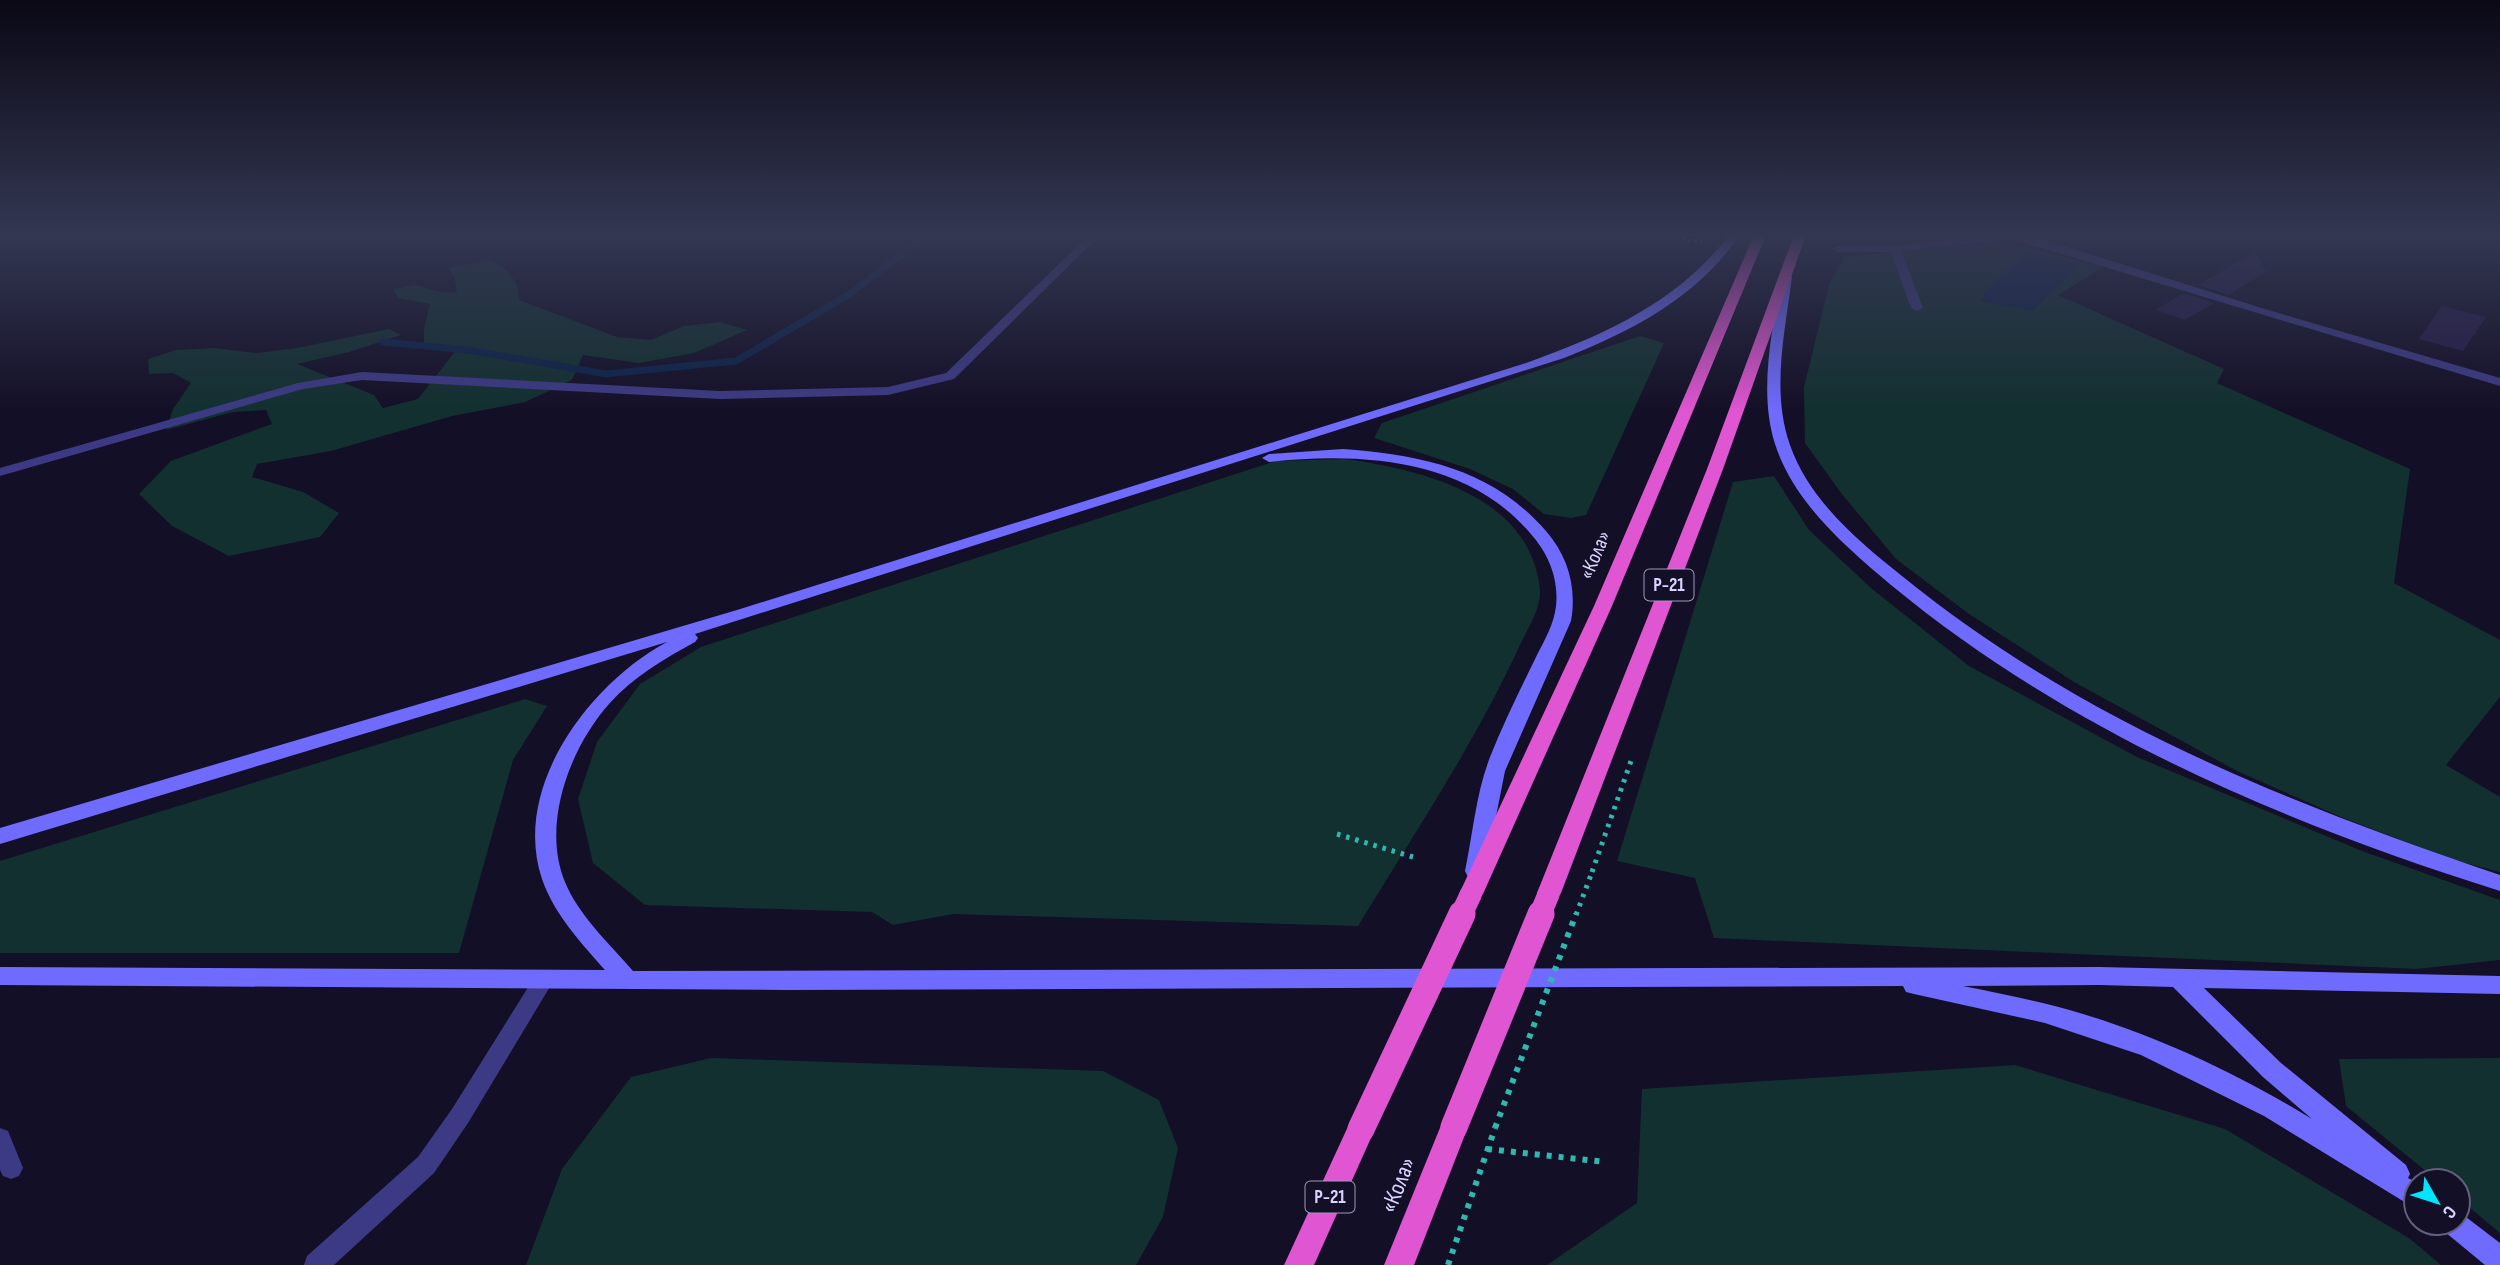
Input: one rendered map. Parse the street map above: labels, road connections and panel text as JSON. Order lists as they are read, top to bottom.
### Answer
{
  "streets": {
    "highway": ["«Кола»", "Р-21"]
  },
  "crossings": [
    ["«Кола»", "Р-21"]
  ],
  "north": "bottom right"
}
